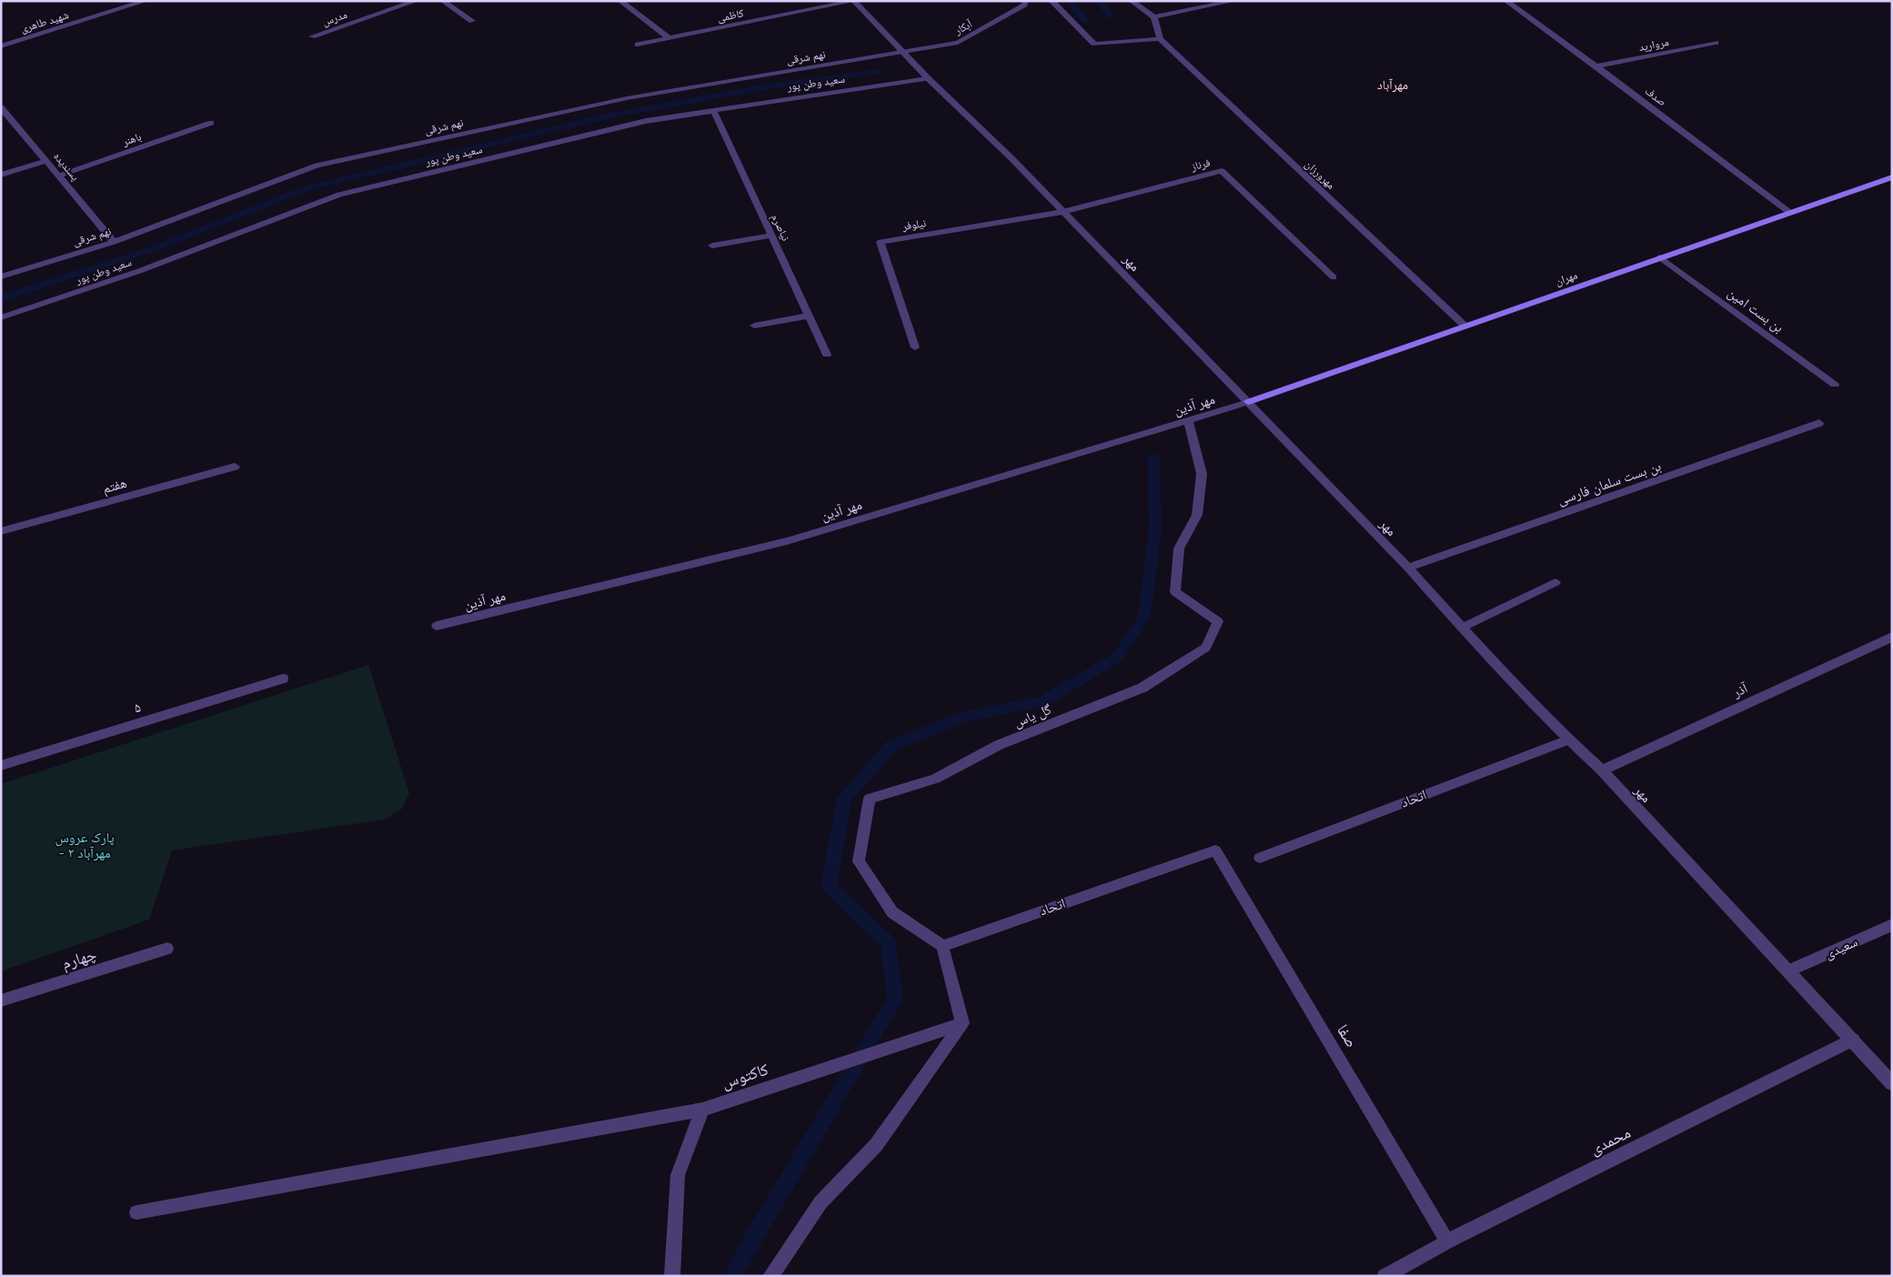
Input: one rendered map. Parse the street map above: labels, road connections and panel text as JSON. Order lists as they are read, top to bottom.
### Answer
{
  "streets": {
    "main road": ["مهران"],
    "street": [
      "کاظمی",
      "مدرس",
      "شهید طاهری",
      "آبکار",
      "مروارید",
      "نهم شرقی",
      "سعید وطن پور",
      "صدف",
      "باهنر",
      "فرناز",
      "پسندیده",
      "مهرورزان",
      "نیلوفر",
      "نیاصرم",
      "مهر",
      "بن بست امین",
      "مهر آذین",
      "بن بست سلمان فارسی",
      "هفتم",
      "آذر",
      "۵",
      "گل یاس",
      "اتحاد",
      "سعیدی",
      "چهارم",
      "صفا",
      "کاکتوس",
      "محمدی"
    ]
  },
  "crossings": [
    ["کاظمی", "مهر"],
    ["آبکار", "نهم شرقی"],
    ["آبکار", "مهر"],
    ["مروارید", "صدف"],
    ["نهم شرقی", "پسندیده"],
    ["نهم شرقی", "مهر"],
    ["سعید وطن پور", "نیاصرم"],
    ["سعید وطن پور", "مهر"],
    ["صدف", "مهران"],
    ["باهنر", "پسندیده"],
    ["فرناز", "نیلوفر"],
    ["فرناز", "مهر"],
    ["مهرورزان", "مهران"],
    ["نیلوفر", "مهر"],
    ["مهر", "مهران"],
    ["مهر", "مهر آذین"],
    ["مهر", "بن بست سلمان فارسی"],
    ["مهر", "آذر"],
    ["مهر", "اتحاد"],
    ["مهر", "سعیدی"],
    ["مهر", "محمدی"],
    ["مهران", "بن بست امین"],
    ["مهران", "مهر آذین"],
    ["مهر آذین", "گل یاس"],
    ["گل یاس", "اتحاد"],
    ["اتحاد", "صفا"],
    ["صفا", "محمدی"]
  ],
  "districts": ["مهرآباد"],
  "parks": ["پارک عروس - مهرآباد ۲"]
}
